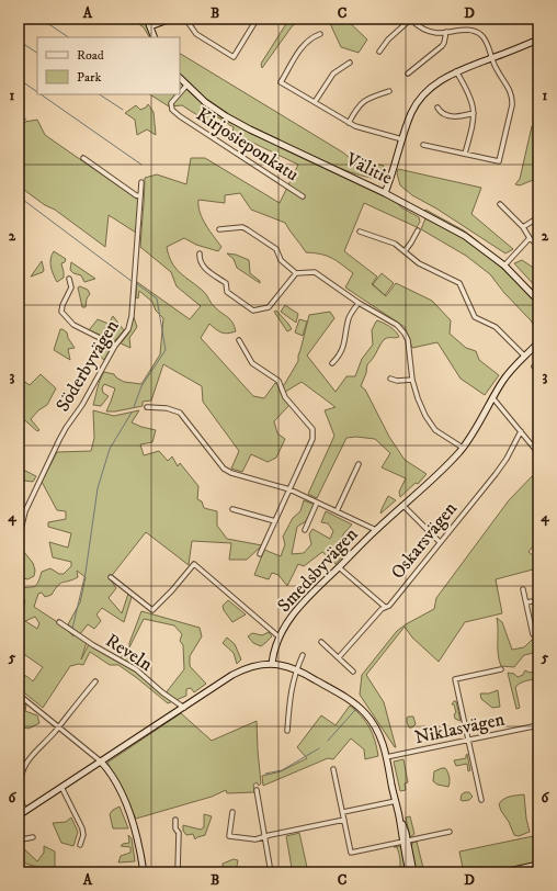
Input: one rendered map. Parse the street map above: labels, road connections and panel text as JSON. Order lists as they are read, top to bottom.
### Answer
{
  "streets": {
    "main road": ["Välitie", "Smedsbyvägen"],
    "street": [
      "Kirjosieponkatu",
      "Söderbyvägen",
      "Oskarsvägen",
      "Reveln",
      "Niklasvägen"
    ]
  },
  "crossings": [
    ["Kirjosieponkatu", "Välitie"]
  ],
  "legend": ["Road", "Park"],
  "grid": {
    "columns": [
      "A",
      "B",
      "C",
      "D"
    ],
    "rows": [
      "1",
      "2",
      "3",
      "4",
      "5",
      "6"
    ]
  }
}
